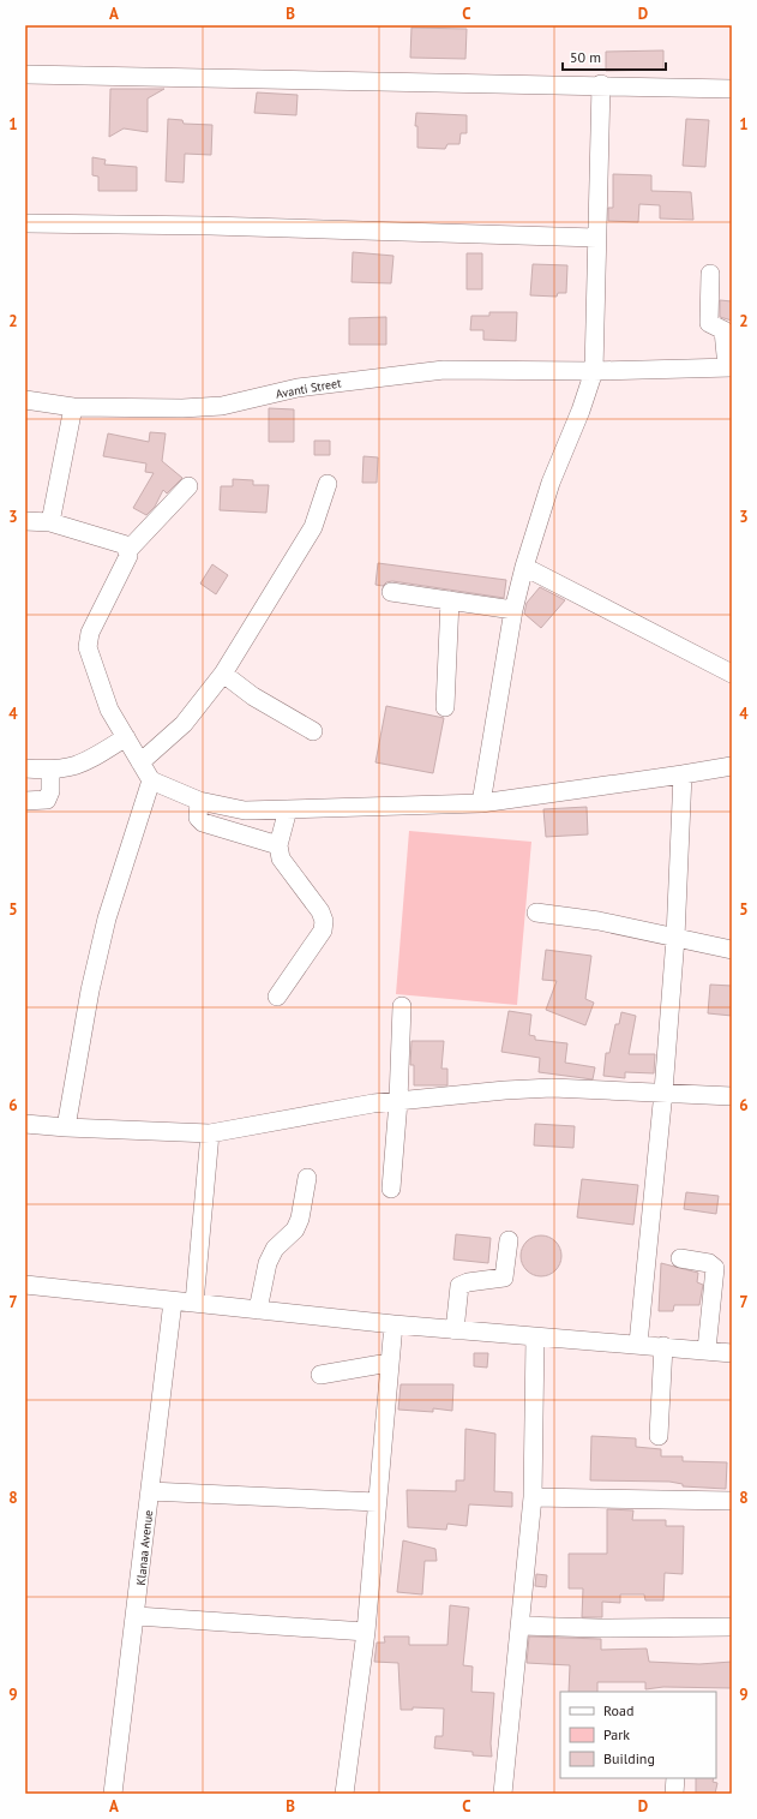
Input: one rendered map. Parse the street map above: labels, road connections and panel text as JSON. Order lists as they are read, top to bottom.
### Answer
{
  "streets": {
    "street": ["Avanti Street", "Klanaa Avenue"]
  },
  "legend": ["Road", "Park", "Building"],
  "scale_bar": "50 m",
  "grid": {
    "columns": [
      "A",
      "B",
      "C",
      "D"
    ],
    "rows": [
      "1",
      "2",
      "3",
      "4",
      "5",
      "6",
      "7",
      "8",
      "9"
    ]
  }
}
